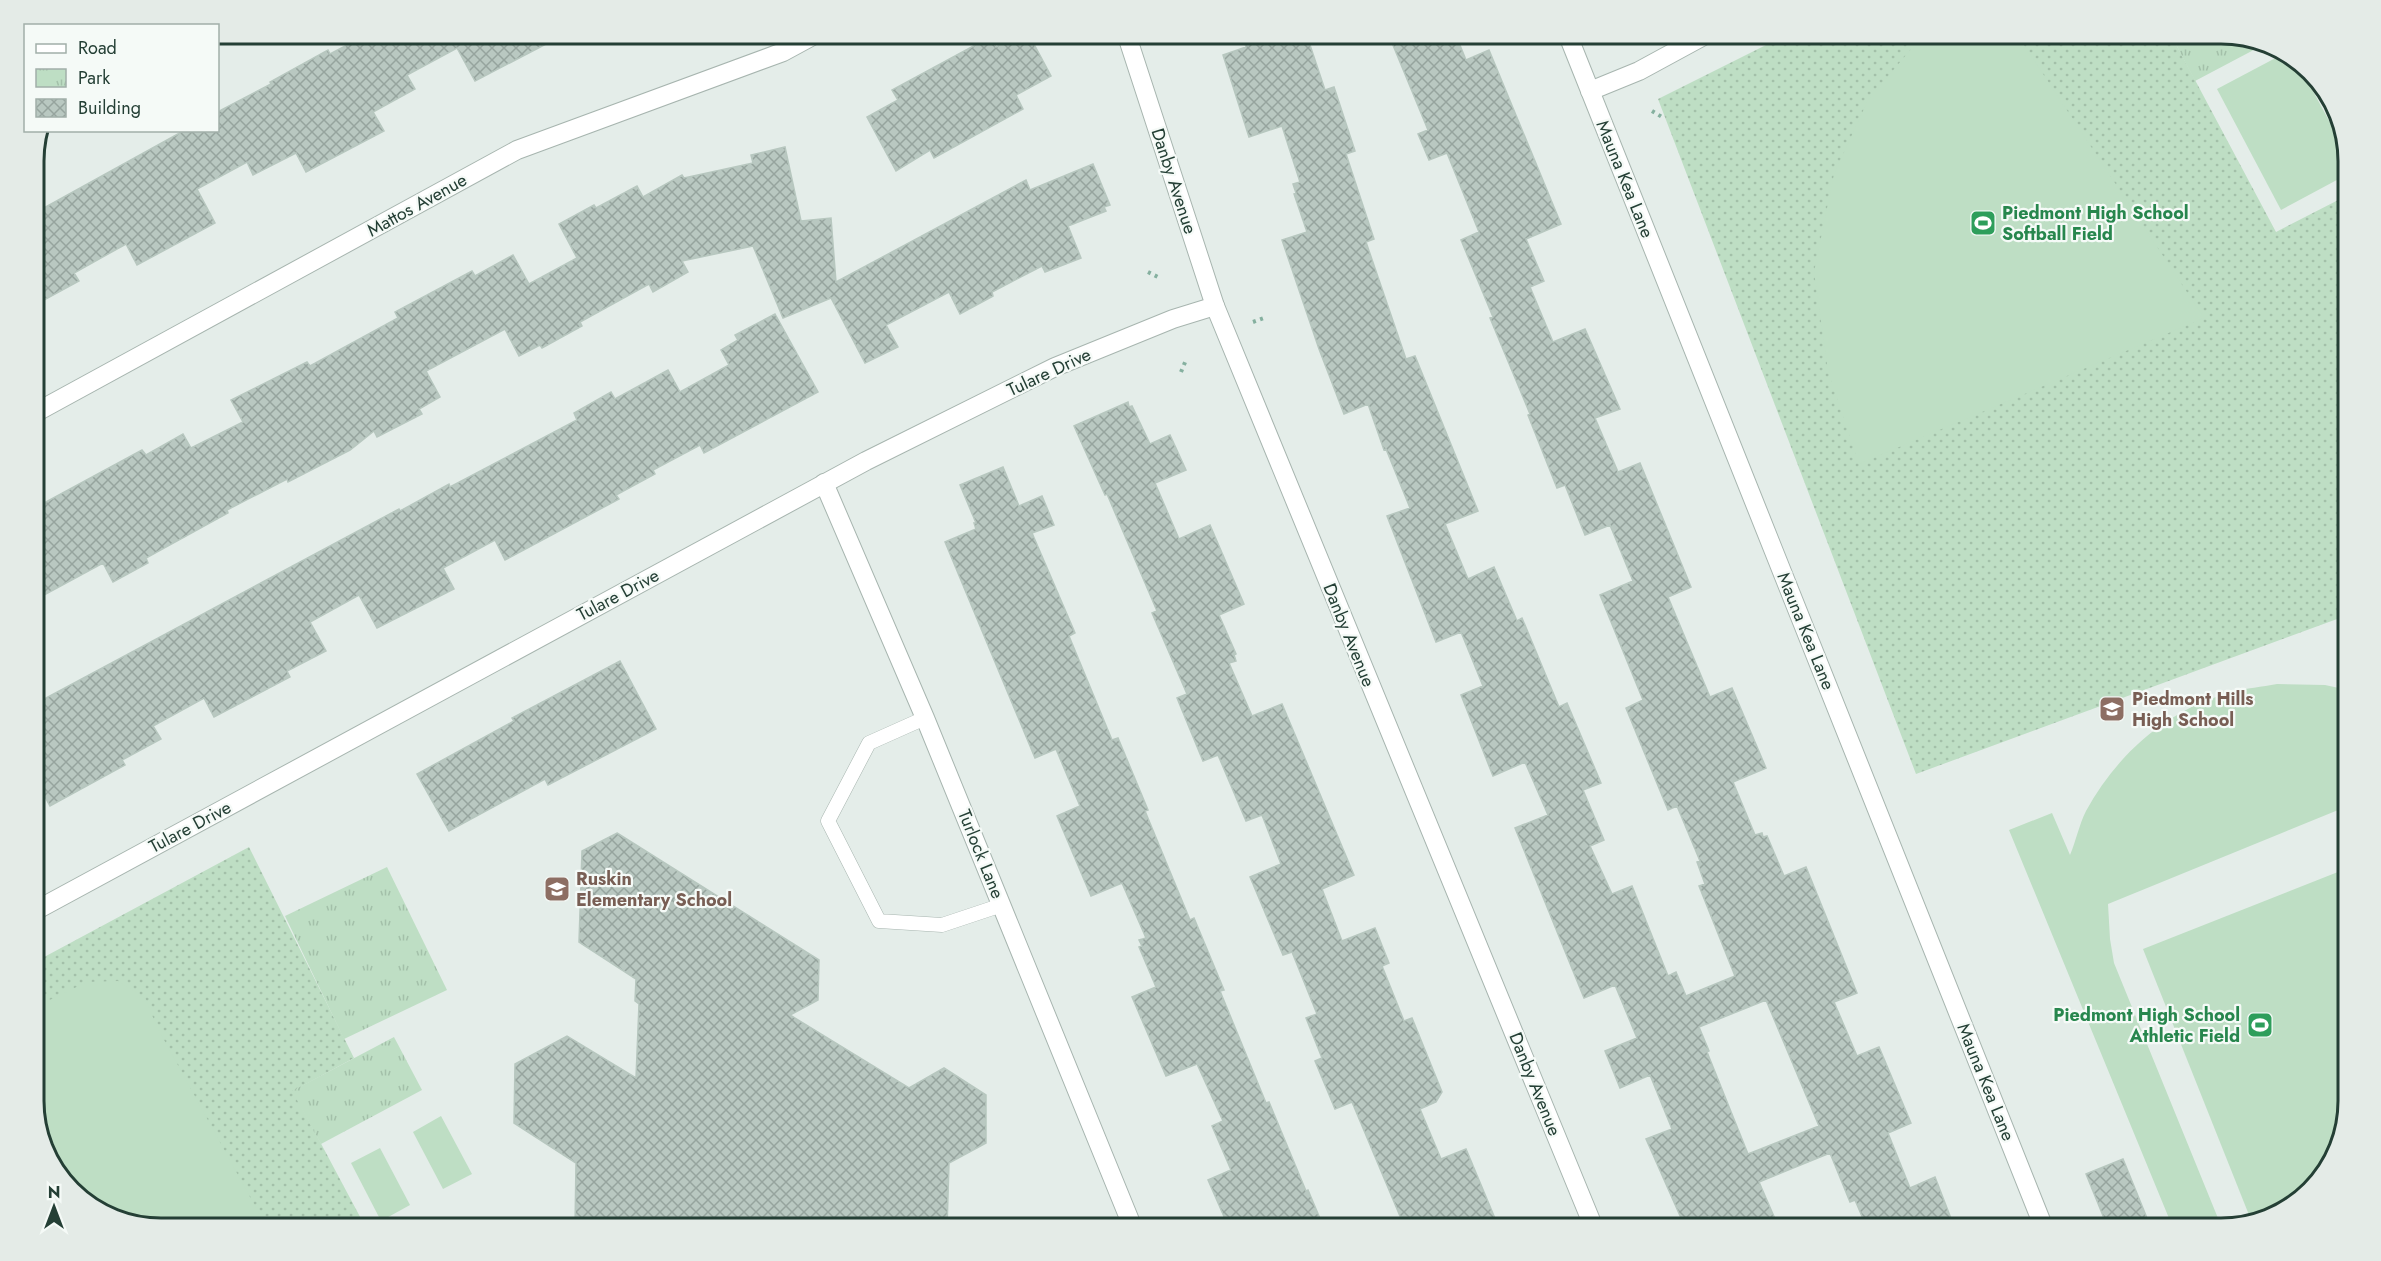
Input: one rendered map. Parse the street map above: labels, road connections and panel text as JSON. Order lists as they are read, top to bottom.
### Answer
{
  "streets": {
    "street": [
      "Mauna Kea Lane",
      "Danby Avenue",
      "Mattos Avenue",
      "Tulare Drive",
      "Turlock Lane"
    ]
  },
  "crossings": [
    ["Danby Avenue", "Tulare Drive"],
    ["Tulare Drive", "Turlock Lane"]
  ],
  "places": {
    "sports": ["Piedmont High School Softball Field", "Piedmont High School Athletic Field"],
    "school or university": ["Piedmont Hills High School", "Ruskin Elementary School"]
  },
  "legend": ["Road", "Park", "Building"],
  "north": "top"
}
